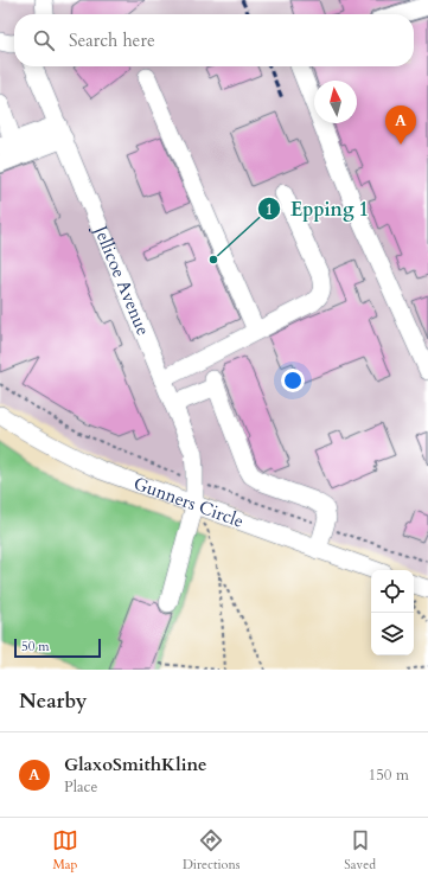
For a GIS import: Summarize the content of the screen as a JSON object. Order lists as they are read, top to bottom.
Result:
{
  "streets": {
    "street": ["Jellicoe Avenue", "Gunners Circle"]
  },
  "crossings": [
    ["Jellicoe Avenue", "Gunners Circle"]
  ],
  "places": ["Epping 1"],
  "scale_bar": "50 m",
  "north": "top",
  "page": {
    "search": "Search here",
    "pins": "A",
    "scale": "50 m",
    "heading": "Nearby",
    "list": [
      {
        "mark": "A",
        "name": "GlaxoSmithKline",
        "note": "Place",
        "value": "150 m"
      }
    ],
    "nav": ["Map", "Directions", "Saved"]
  }
}
